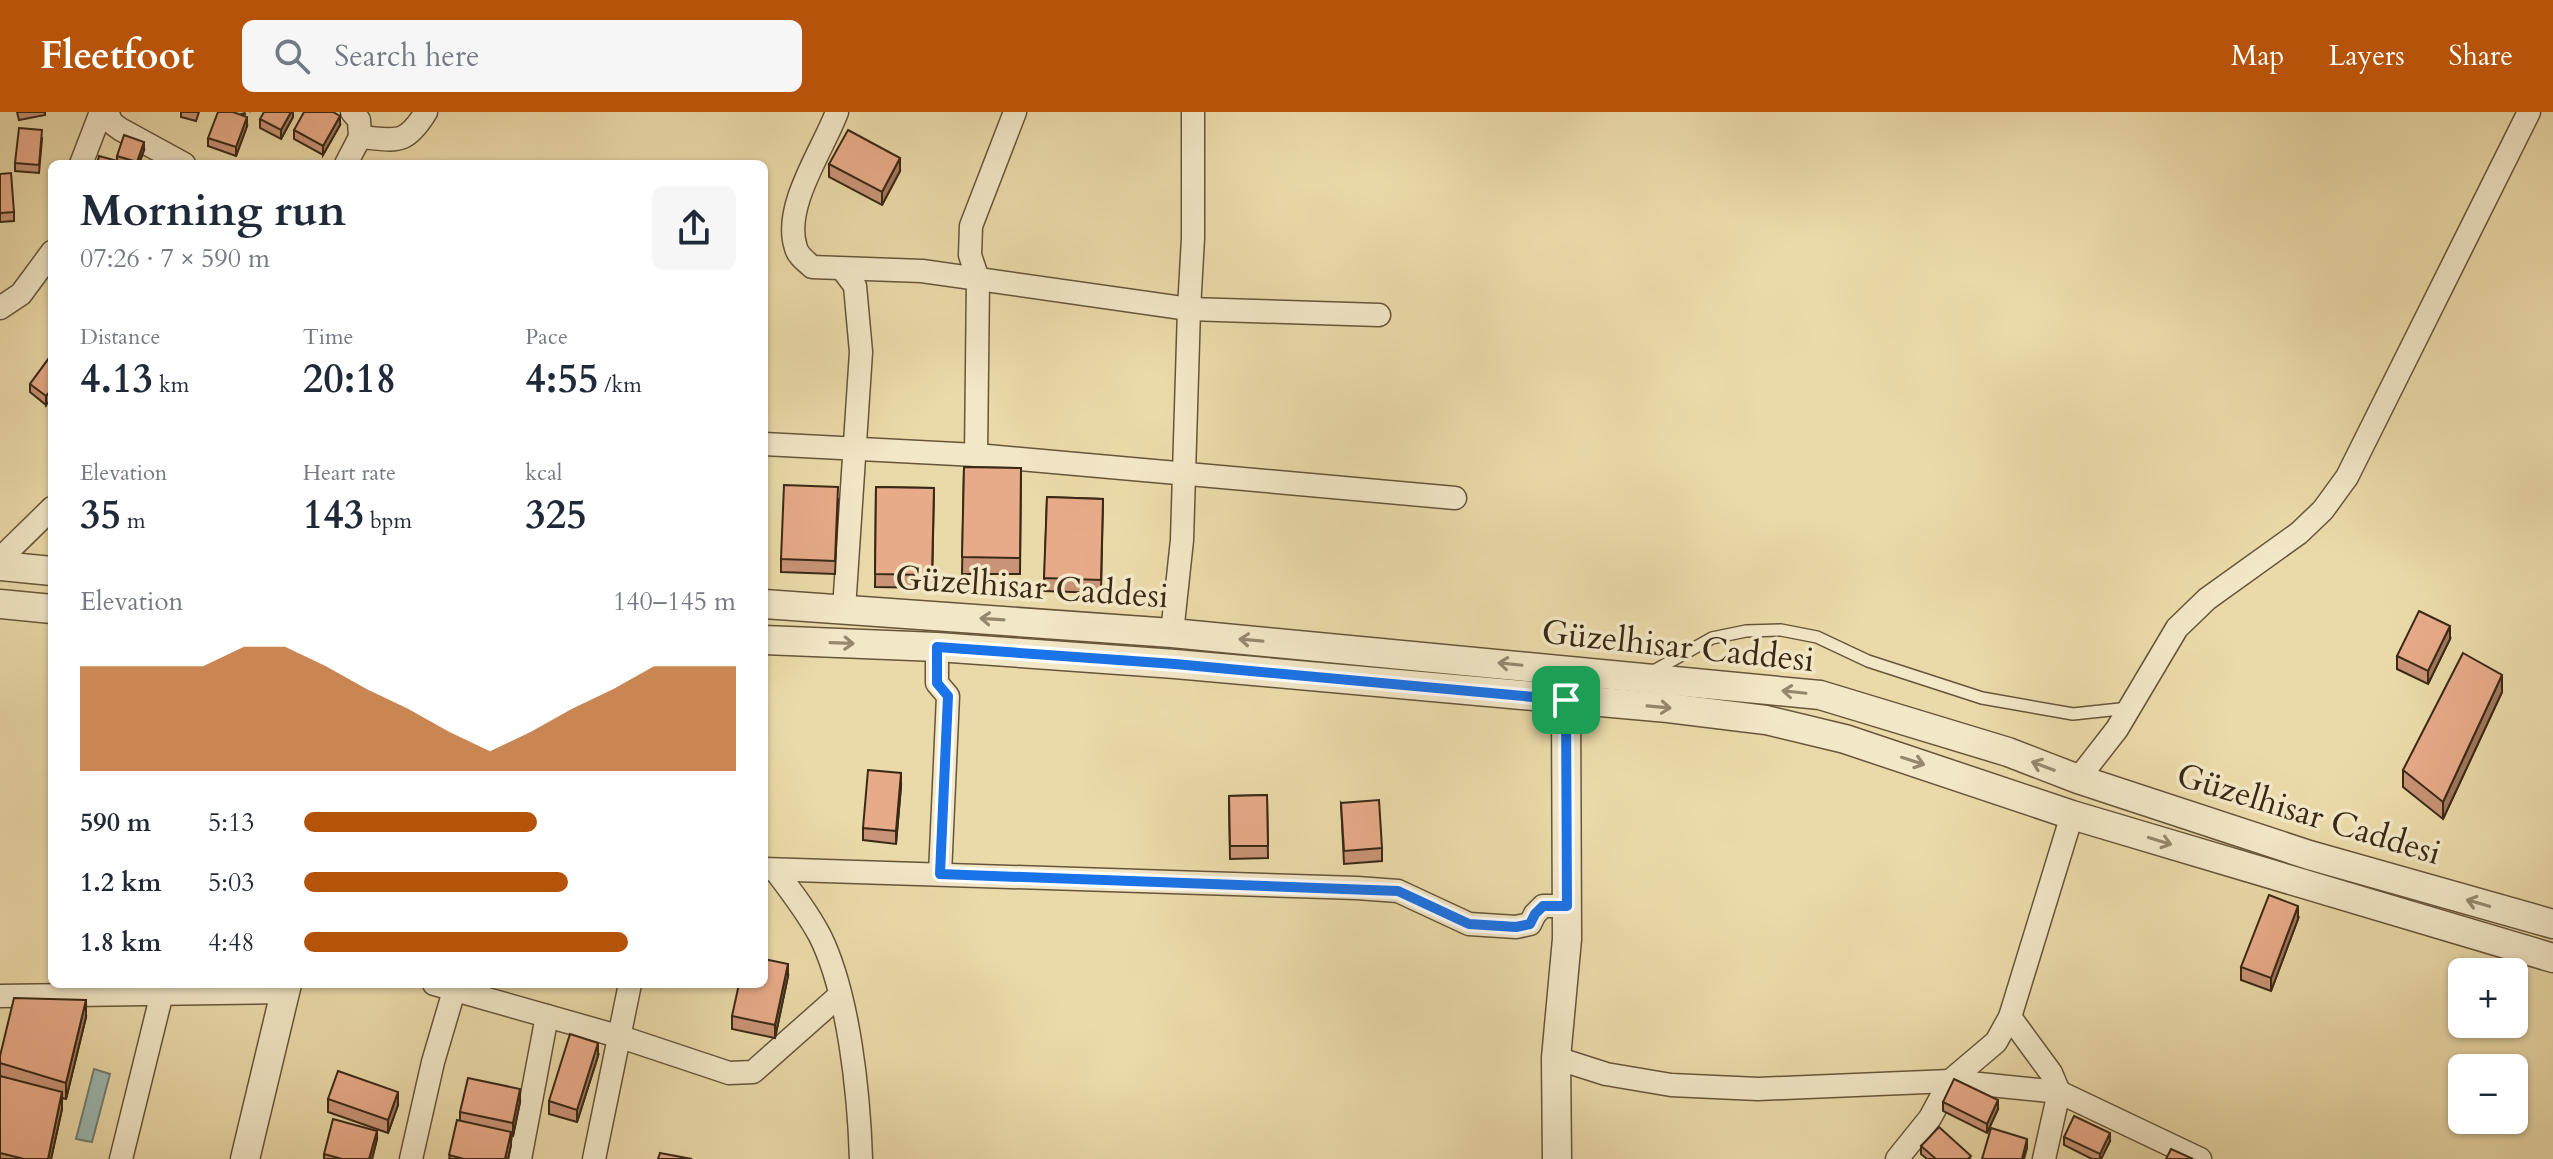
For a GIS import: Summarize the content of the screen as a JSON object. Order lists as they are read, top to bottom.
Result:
{
  "streets": {
    "street": ["Güzelhisar Caddesi"]
  },
  "page": {
    "header": "Fleetfoot",
    "search": "Search here",
    "nav": ["Map", "Layers", "Share"],
    "heading": ["Morning run", "07:26 · 7 × 590 m"],
    "stats": [
      ["Distance", "4.13 km"],
      ["Time", "20:18"],
      ["Pace", "4:55 /km"],
      ["Elevation", "35 m"],
      ["Heart rate", "143 bpm"],
      ["kcal", "325"]
    ],
    "chart": ["Elevation", "140–145 m"],
    "list": [
      {
        "name": "590 m",
        "note": "5:13"
      },
      {
        "name": "1.2 km",
        "note": "5:03"
      },
      {
        "name": "1.8 km",
        "note": "4:48"
      }
    ],
    "map_buttons": ["+", "−"]
  }
}
